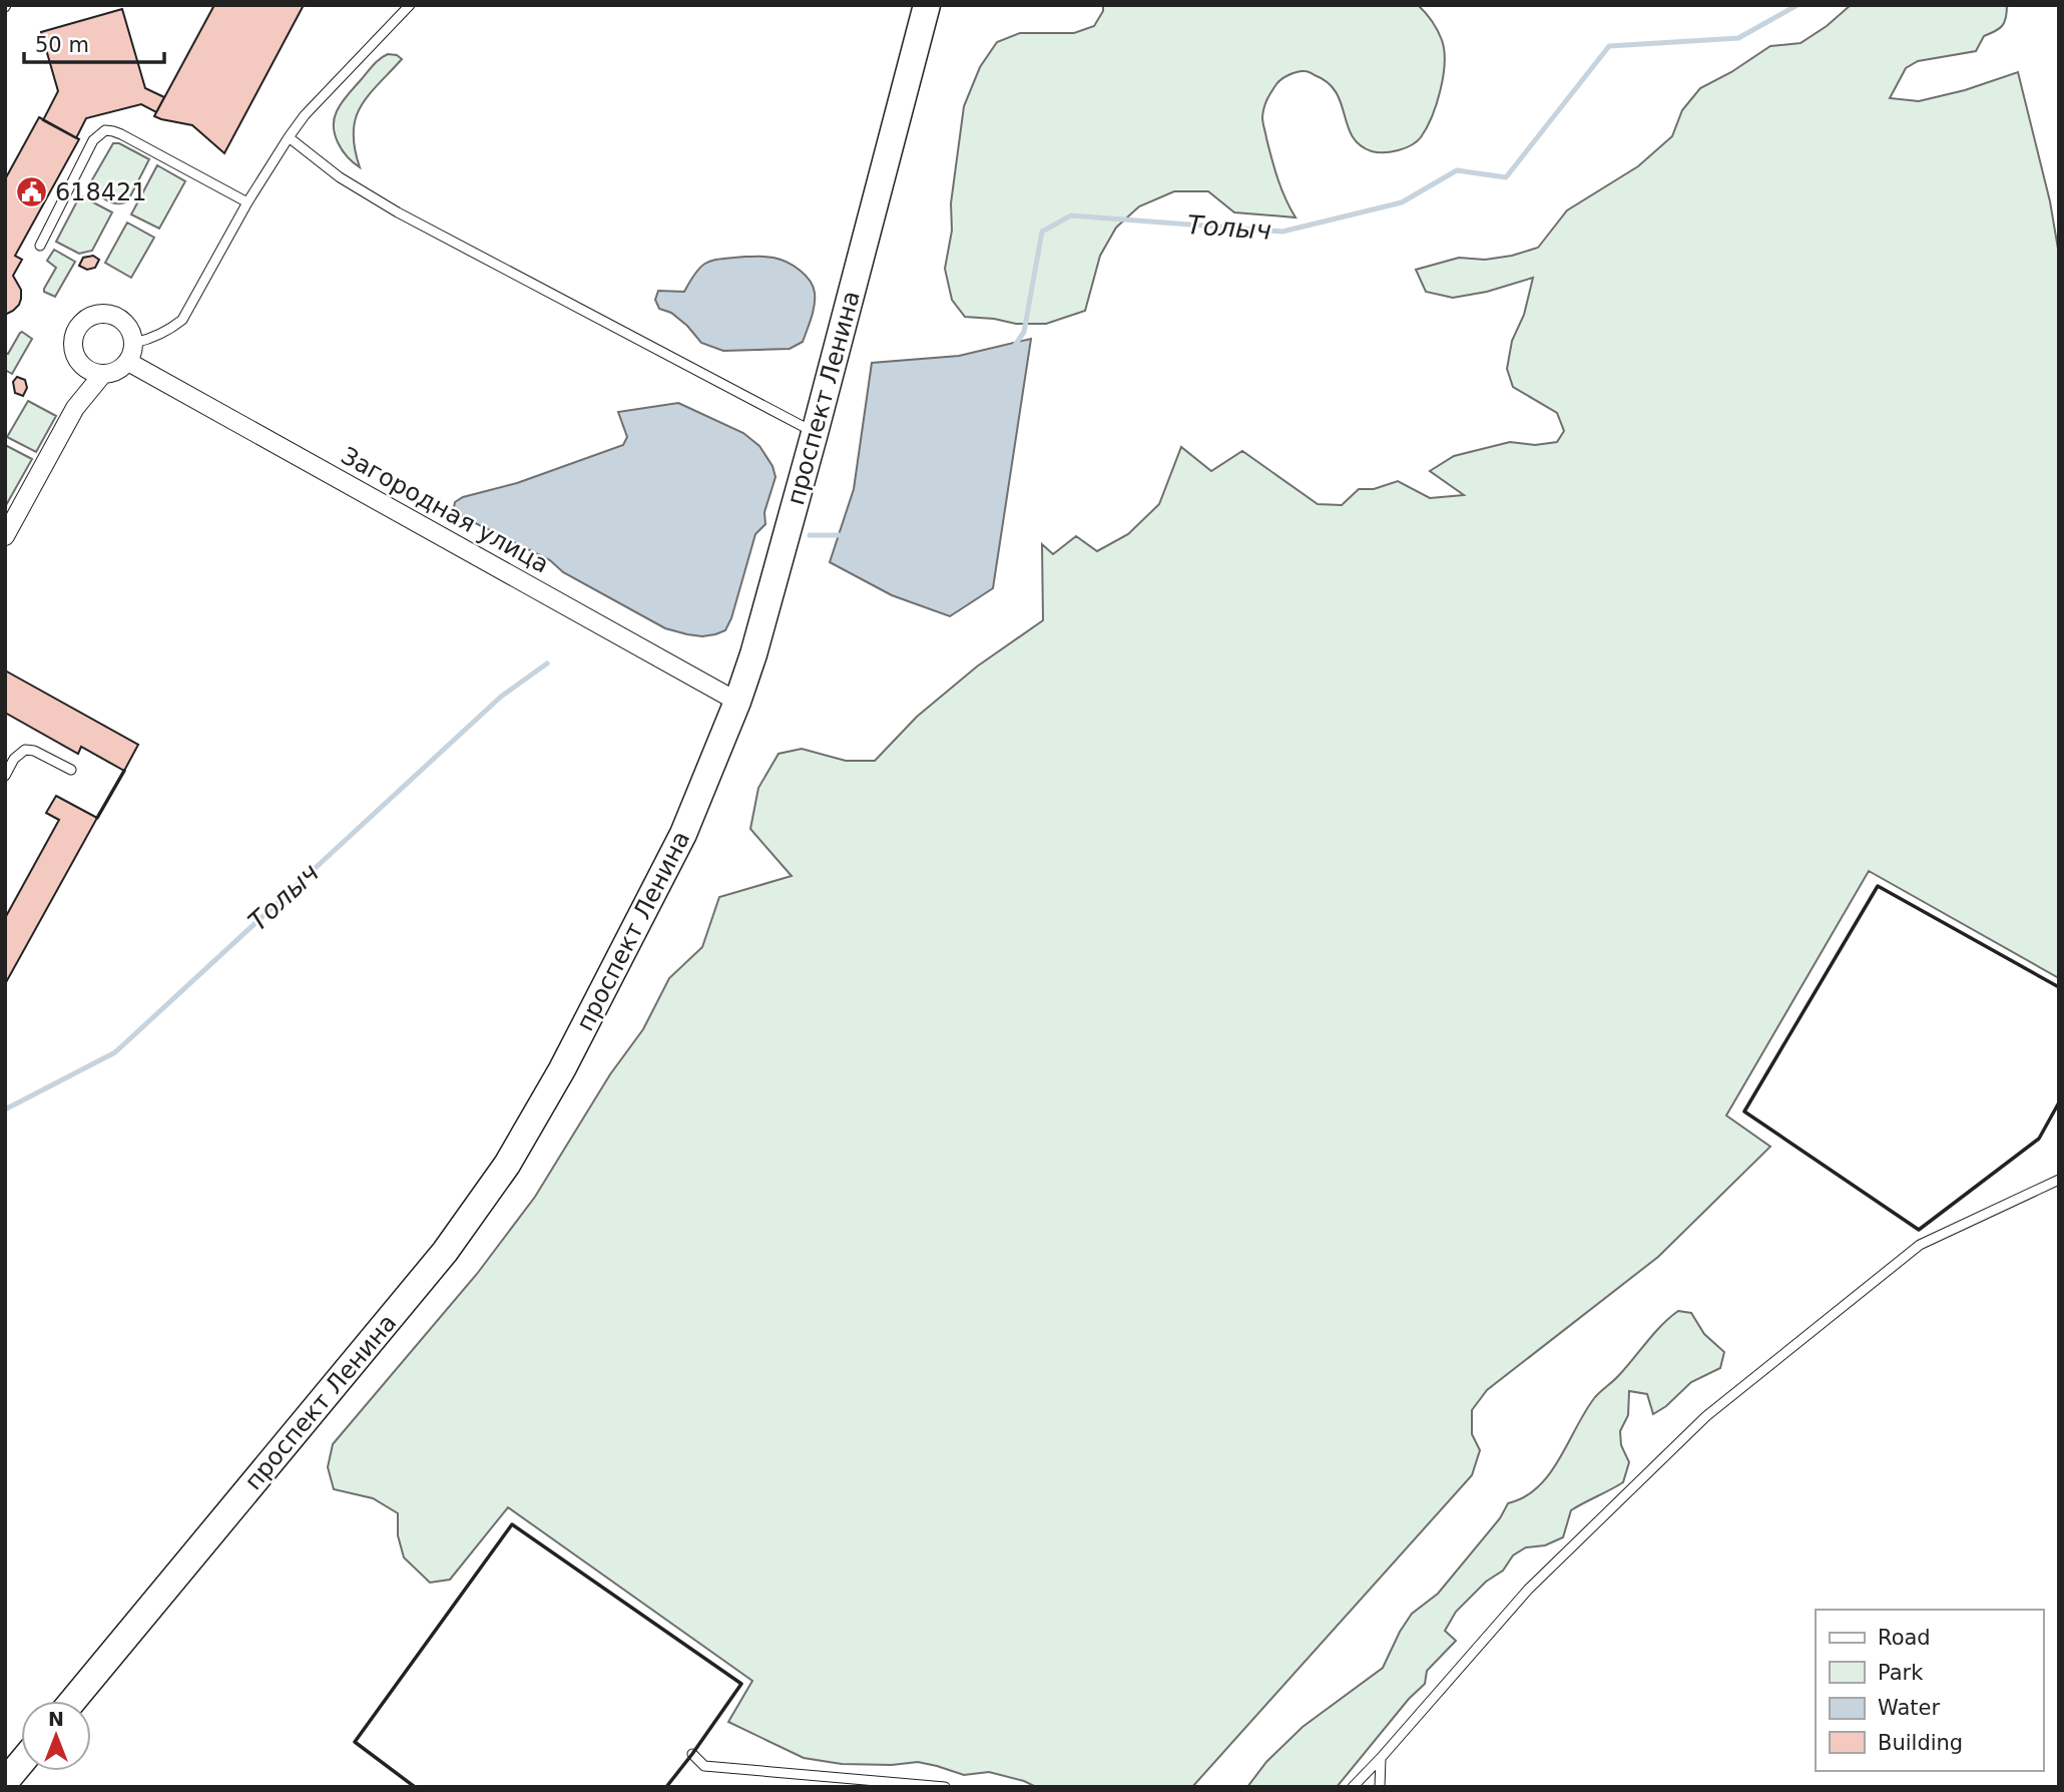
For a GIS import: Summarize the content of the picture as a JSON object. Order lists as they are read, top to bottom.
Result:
{
  "streets": {
    "main road": ["проспект Ленина"],
    "street": ["Загородная улица"]
  },
  "crossings": [
    ["проспект Ленина", "Загородная улица"]
  ],
  "water": ["Толыч"],
  "places": {
    "public building": ["618421"]
  },
  "legend": [
    "Road",
    "Park",
    "Water",
    "Building"
  ],
  "scale_bar": "50 m",
  "north": "top"
}
